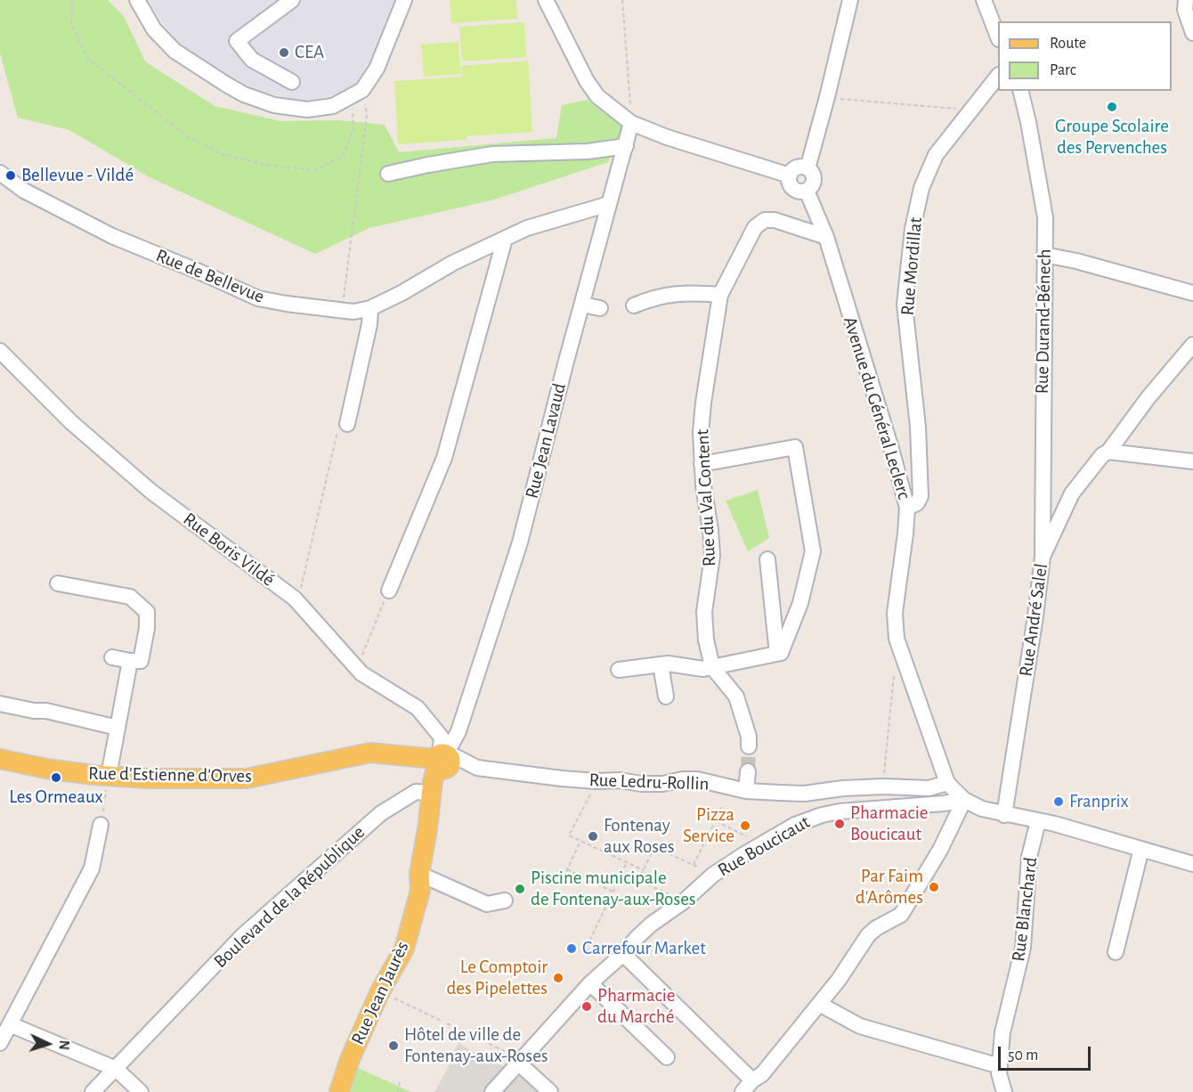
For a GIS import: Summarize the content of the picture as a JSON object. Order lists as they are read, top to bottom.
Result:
{
  "streets": {
    "main road": ["Rue d'Estienne d'Orves", "Rue Jean Jaurès"],
    "street": [
      "Rue Mordillat",
      "Rue de Bellevue",
      "Rue Durand-Bénech",
      "Avenue du Général Leclerc",
      "Rue Jean Lavaud",
      "Rue du Val Content",
      "Rue Boris Vildé",
      "Rue André Salel",
      "Rue Ledru-Rollin",
      "Rue Boucicaut",
      "Boulevard de la République",
      "Rue Blanchard"
    ]
  },
  "crossings": [
    ["Rue Mordillat", "Avenue du Général Leclerc"],
    ["Rue de Bellevue", "Rue Jean Lavaud"],
    ["Rue Durand-Bénech", "Rue André Salel"],
    ["Avenue du Général Leclerc", "Rue du Val Content"],
    ["Avenue du Général Leclerc", "Rue Ledru-Rollin"],
    ["Rue Jean Lavaud", "Rue Boris Vildé"],
    ["Rue Jean Lavaud", "Rue d'Estienne d'Orves"],
    ["Rue Jean Lavaud", "Rue Ledru-Rollin"],
    ["Rue Jean Lavaud", "Rue Jean Jaurès"],
    ["Rue Boris Vildé", "Rue d'Estienne d'Orves"],
    ["Rue Boris Vildé", "Rue Ledru-Rollin"],
    ["Rue Boris Vildé", "Rue Jean Jaurès"],
    ["Rue d'Estienne d'Orves", "Rue Ledru-Rollin"],
    ["Rue d'Estienne d'Orves", "Rue Jean Jaurès"],
    ["Rue Ledru-Rollin", "Rue Jean Jaurès"],
    ["Boulevard de la République", "Rue Jean Jaurès"]
  ],
  "places": [
    "CEA",
    "Groupe Scolaire des Pervenches",
    "Bellevue - Vildé",
    "Les Ormeaux",
    "Franprix",
    "Pharmacie Boucicaut",
    "Pizza Service",
    "Fontenay aux Roses",
    "Par Faim d'Arômes",
    "Piscine municipale de Fontenay-aux-Roses",
    "Carrefour Market",
    "Le Comptoir des Pipelettes",
    "Pharmacie du Marché",
    "Hôtel de ville de Fontenay-aux-Roses"
  ],
  "legend": ["Route", "Parc"],
  "scale_bar": "50 m",
  "north": "right"
}
